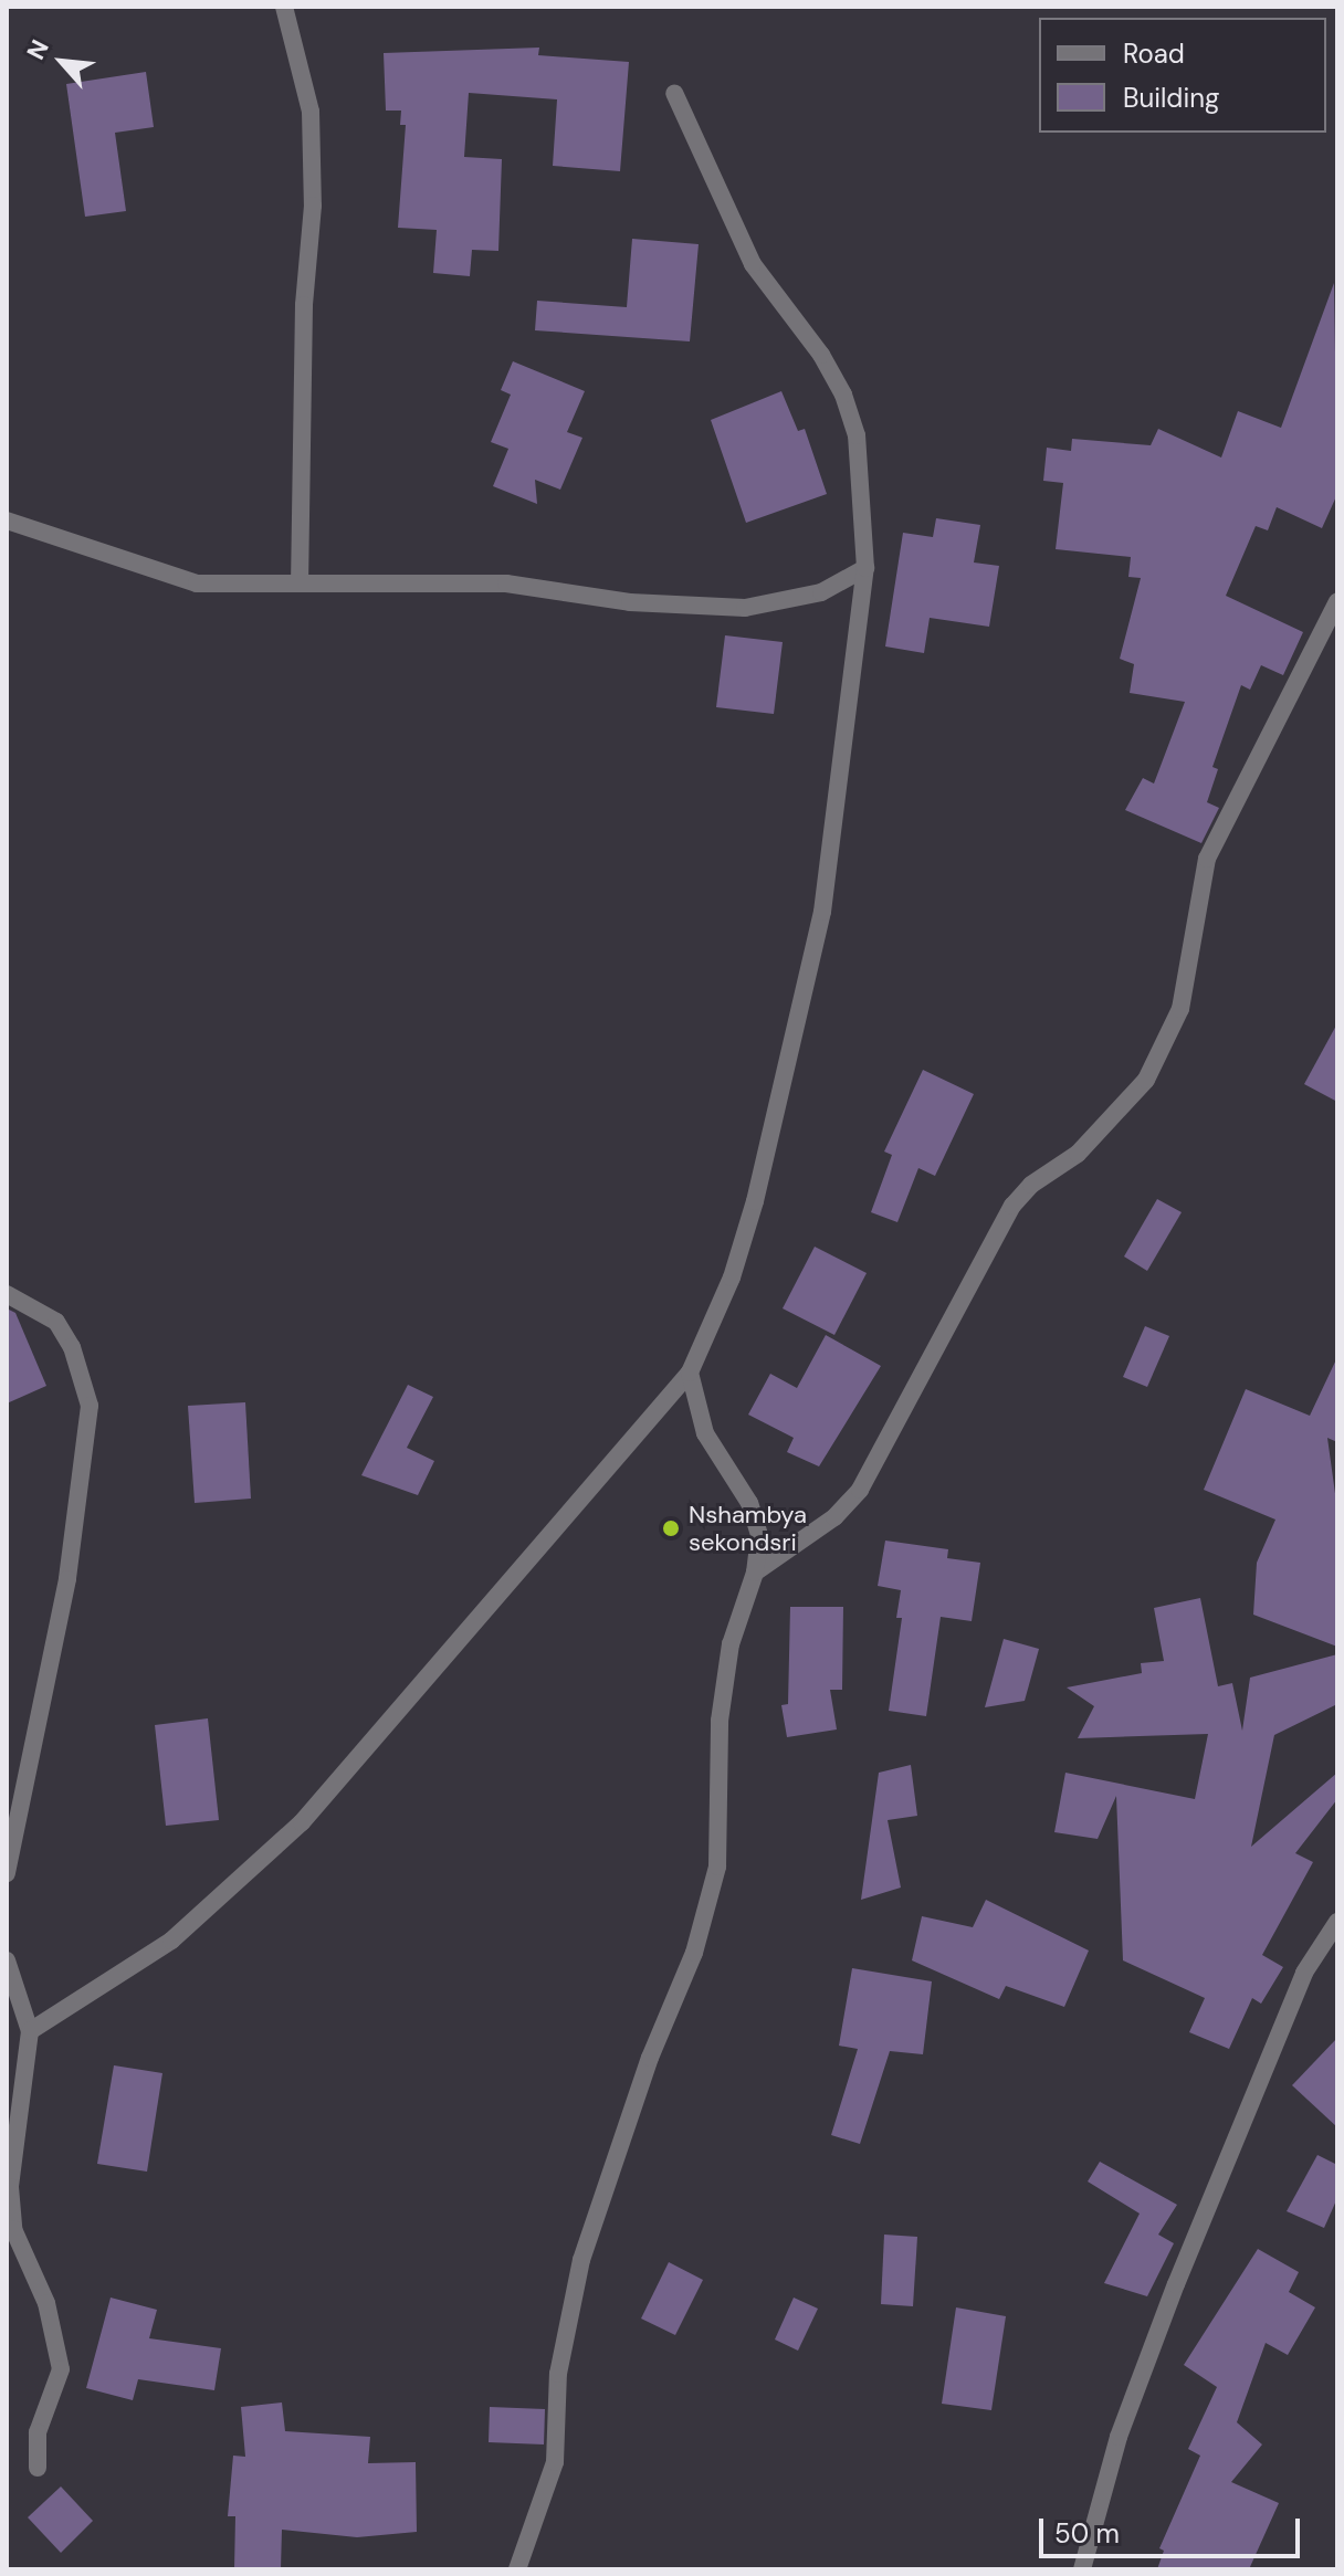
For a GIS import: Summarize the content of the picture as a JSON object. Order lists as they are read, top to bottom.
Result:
{
  "places": ["Nshambya sekondsri"],
  "legend": ["Road", "Building"],
  "scale_bar": "50 m",
  "north": "top left"
}
